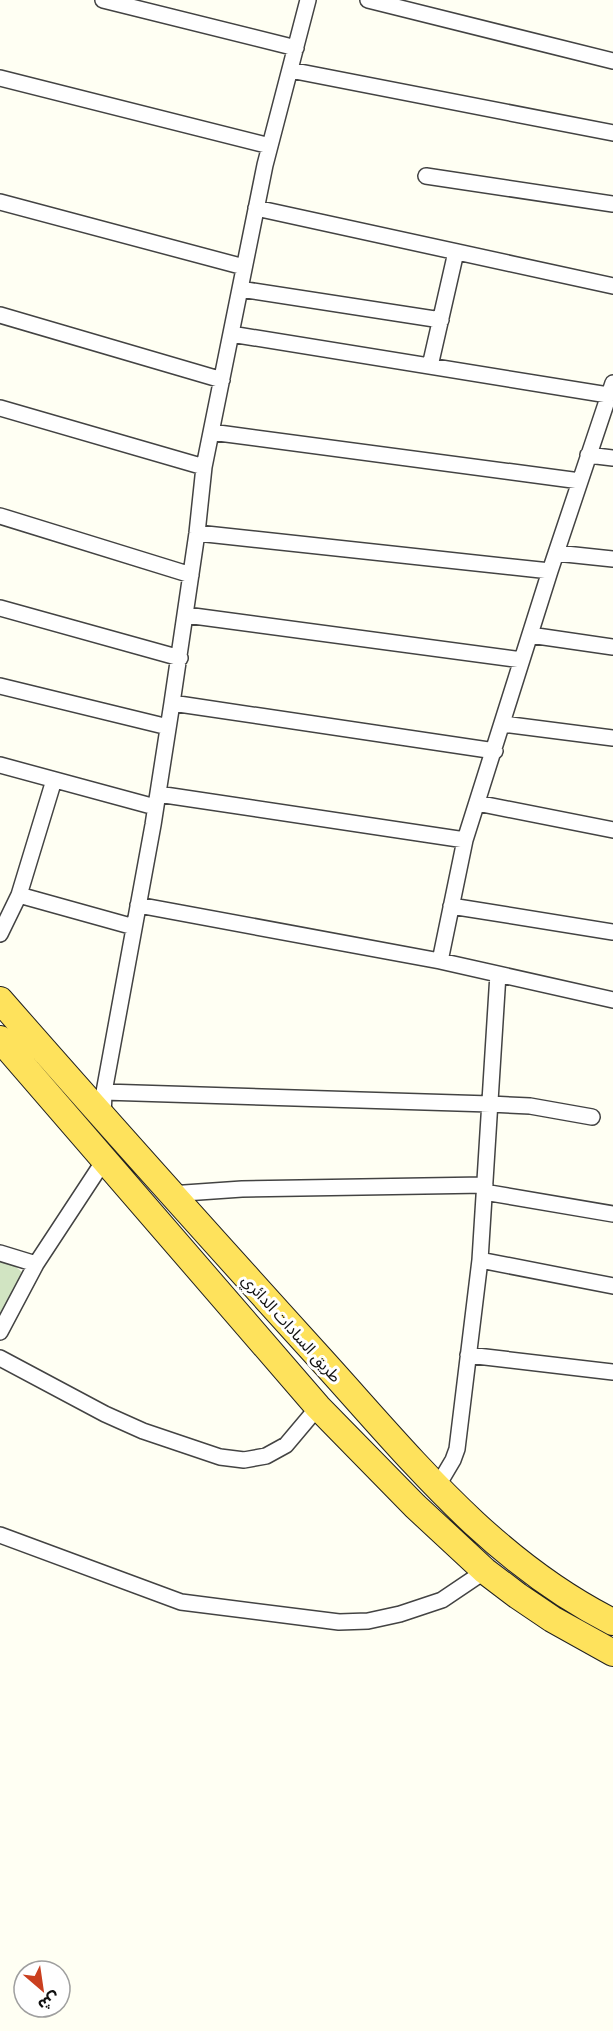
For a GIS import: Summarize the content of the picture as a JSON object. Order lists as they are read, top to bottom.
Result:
{
  "streets": {
    "highway": ["طريق السادات الدائري"]
  },
  "north": "bottom right"
}
